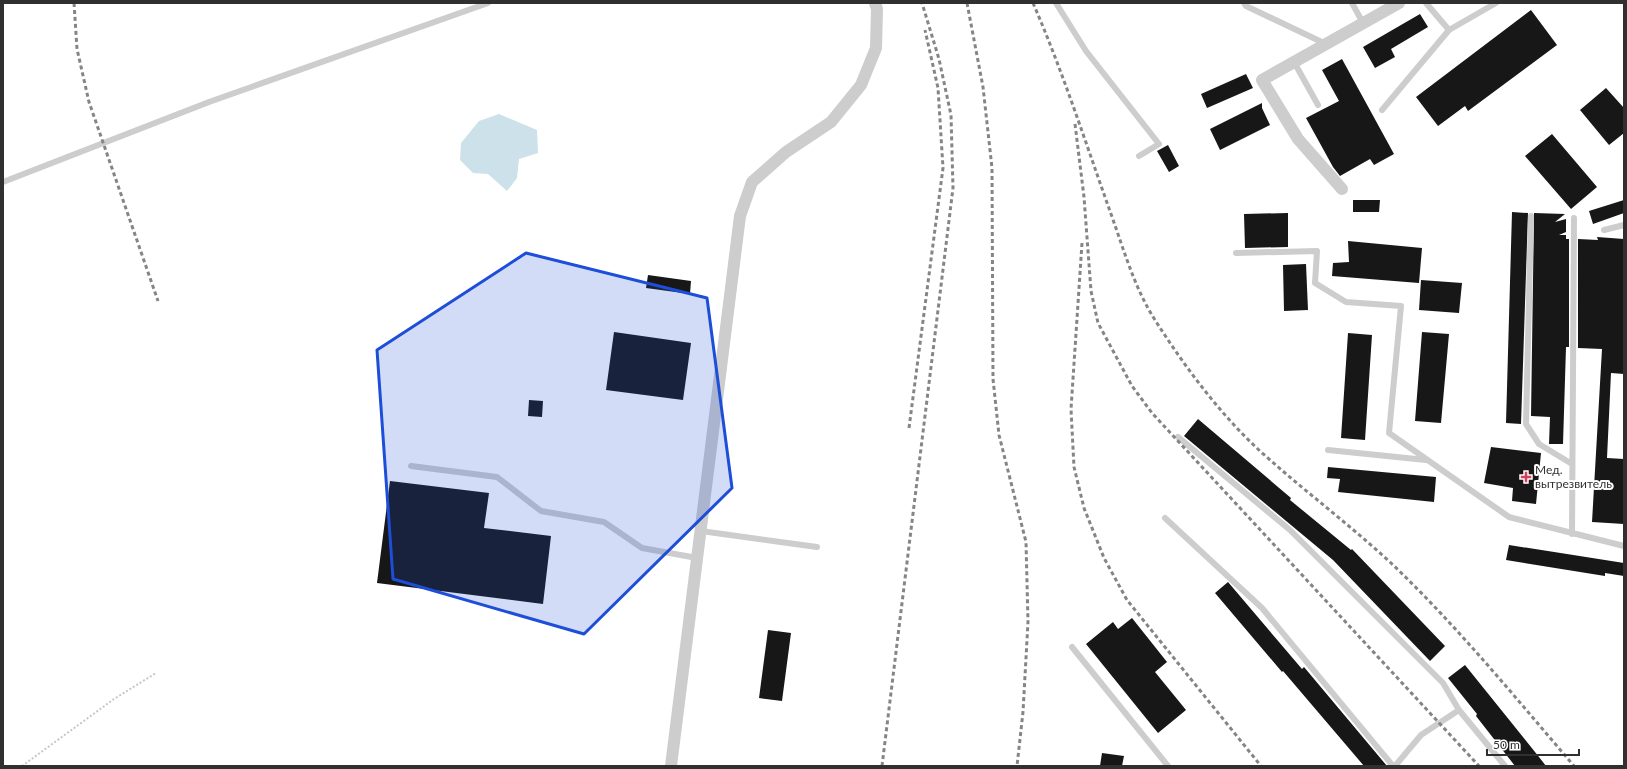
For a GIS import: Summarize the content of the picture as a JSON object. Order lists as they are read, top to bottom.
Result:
{
  "places": {
    "health": ["Мед. вытрезвитель"]
  },
  "scale_bar": "50 m"
}
